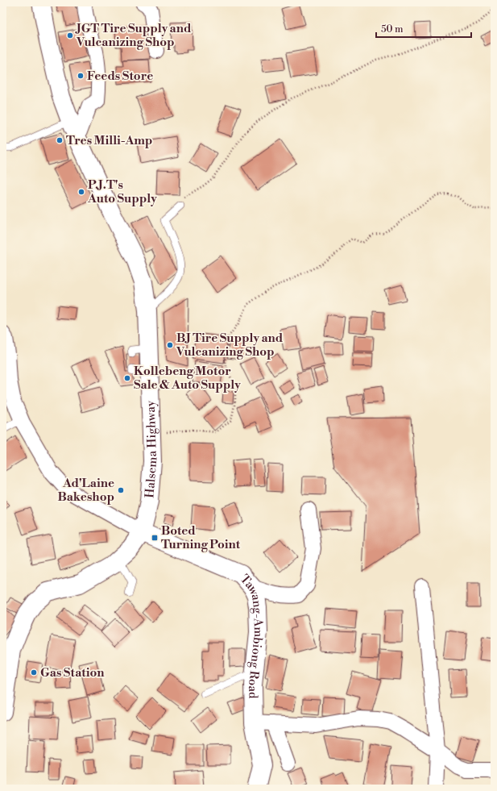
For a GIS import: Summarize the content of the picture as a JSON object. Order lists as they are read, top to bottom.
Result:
{
  "streets": {
    "main road": ["Halsema Highway", "Tawang-Ambiong Road"]
  },
  "crossings": [
    ["Halsema Highway", "Tawang-Ambiong Road"]
  ],
  "places": {
    "other": [
      "JGT Tire Supply and Vulcanizing Shop",
      "Feeds Store",
      "Tres Milli-Amp",
      "P.J.T's Auto Supply",
      "BJ Tire Supply and Vulcanizing Shop",
      "Kollebeng Motor Sale & Auto Supply",
      "Ad'Laine Bakeshop",
      "Gas Station"
    ],
    "transit": ["Boted Turning Point"]
  },
  "scale_bar": "50 m"
}
